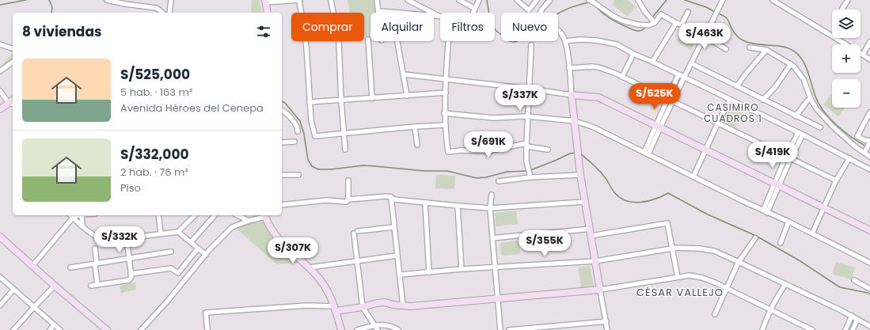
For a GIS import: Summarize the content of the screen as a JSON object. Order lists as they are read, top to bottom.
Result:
{
  "districts": ["CASIMIRO CUADROS 1", "CÉSAR VALLEJO"],
  "page": {
    "map_buttons": ["+", "−"],
    "chip": [
      "Comprar",
      "Alquilar",
      "Filtros",
      "Nuevo"
    ],
    "heading": "8 viviendas",
    "price": [
      "S/463K",
      "S/525K",
      "S/337K",
      "S/691K",
      "S/419K",
      "S/332K",
      "S/355K",
      "S/307K"
    ],
    "list": [
      {
        "name": "S/525,000",
        "note": "5 hab. · 163 m² · Avenida Héroes del Cenepa"
      },
      {
        "name": "S/332,000",
        "note": "2 hab. · 76 m² · Piso"
      }
    ]
  }
}
